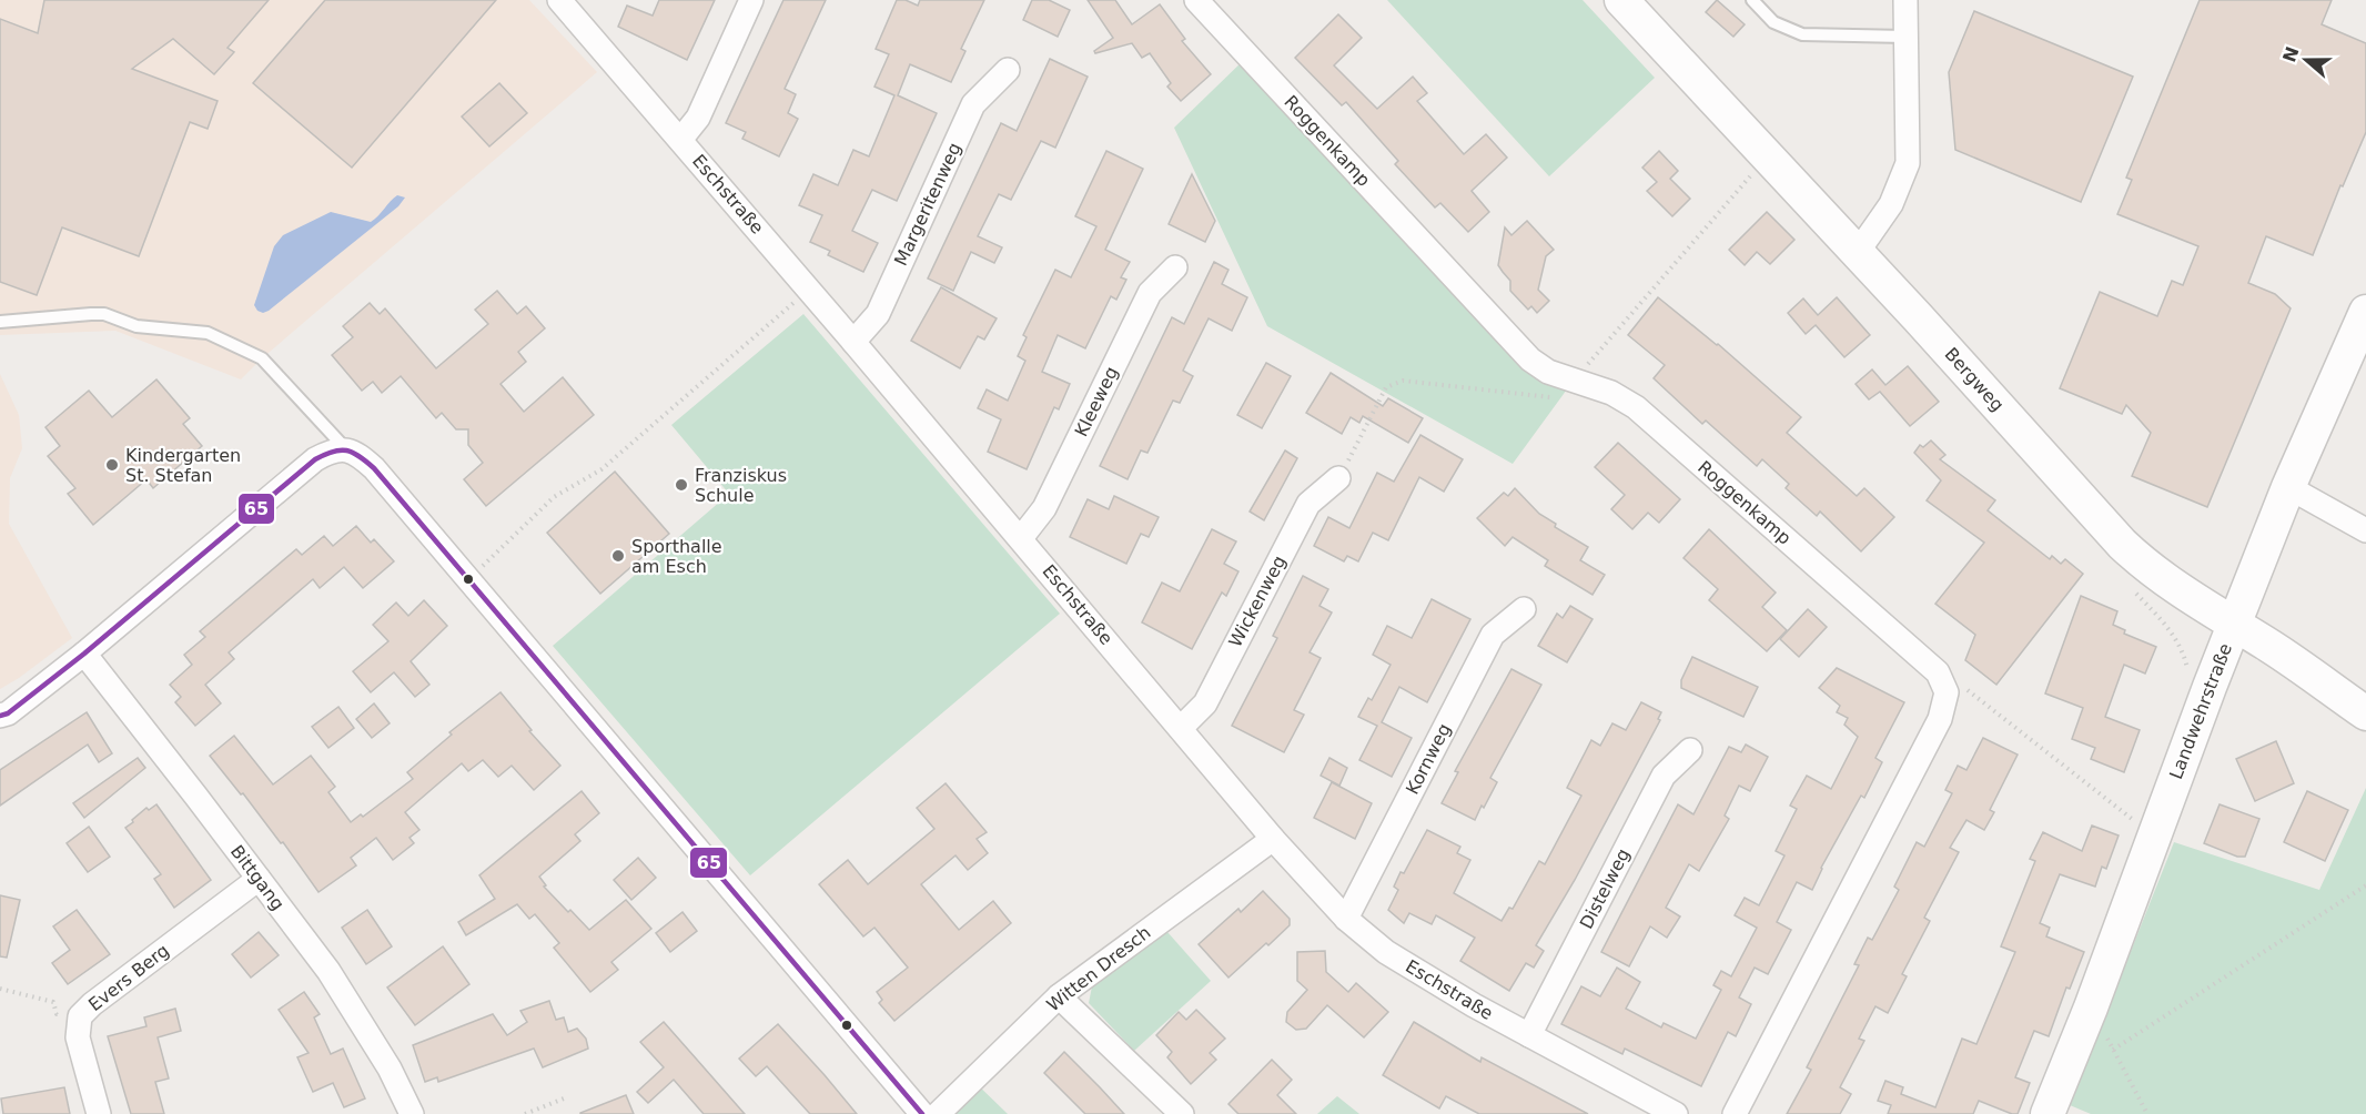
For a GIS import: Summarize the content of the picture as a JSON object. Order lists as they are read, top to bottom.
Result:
{
  "streets": {
    "main road": ["Bergweg", "Landwehrstraße"],
    "street": [
      "Roggenkamp",
      "Eschstraße",
      "Margeritenweg",
      "Kleeweg",
      "Wickenweg",
      "Kornweg",
      "Bittgang",
      "Distelweg",
      "Witten Dresch",
      "Evers Berg"
    ]
  },
  "crossings": [
    ["Eschstraße", "Margeritenweg"],
    ["Eschstraße", "Kleeweg"],
    ["Eschstraße", "Wickenweg"],
    ["Eschstraße", "Kornweg"],
    ["Eschstraße", "Distelweg"],
    ["Eschstraße", "Witten Dresch"],
    ["Bergweg", "Landwehrstraße"],
    ["Bittgang", "Evers Berg"]
  ],
  "places": ["Kindergarten St. Stefan", "Franziskus Schule", "Sporthalle am Esch"],
  "lines": ["transit line 65"],
  "north": "left"
}
